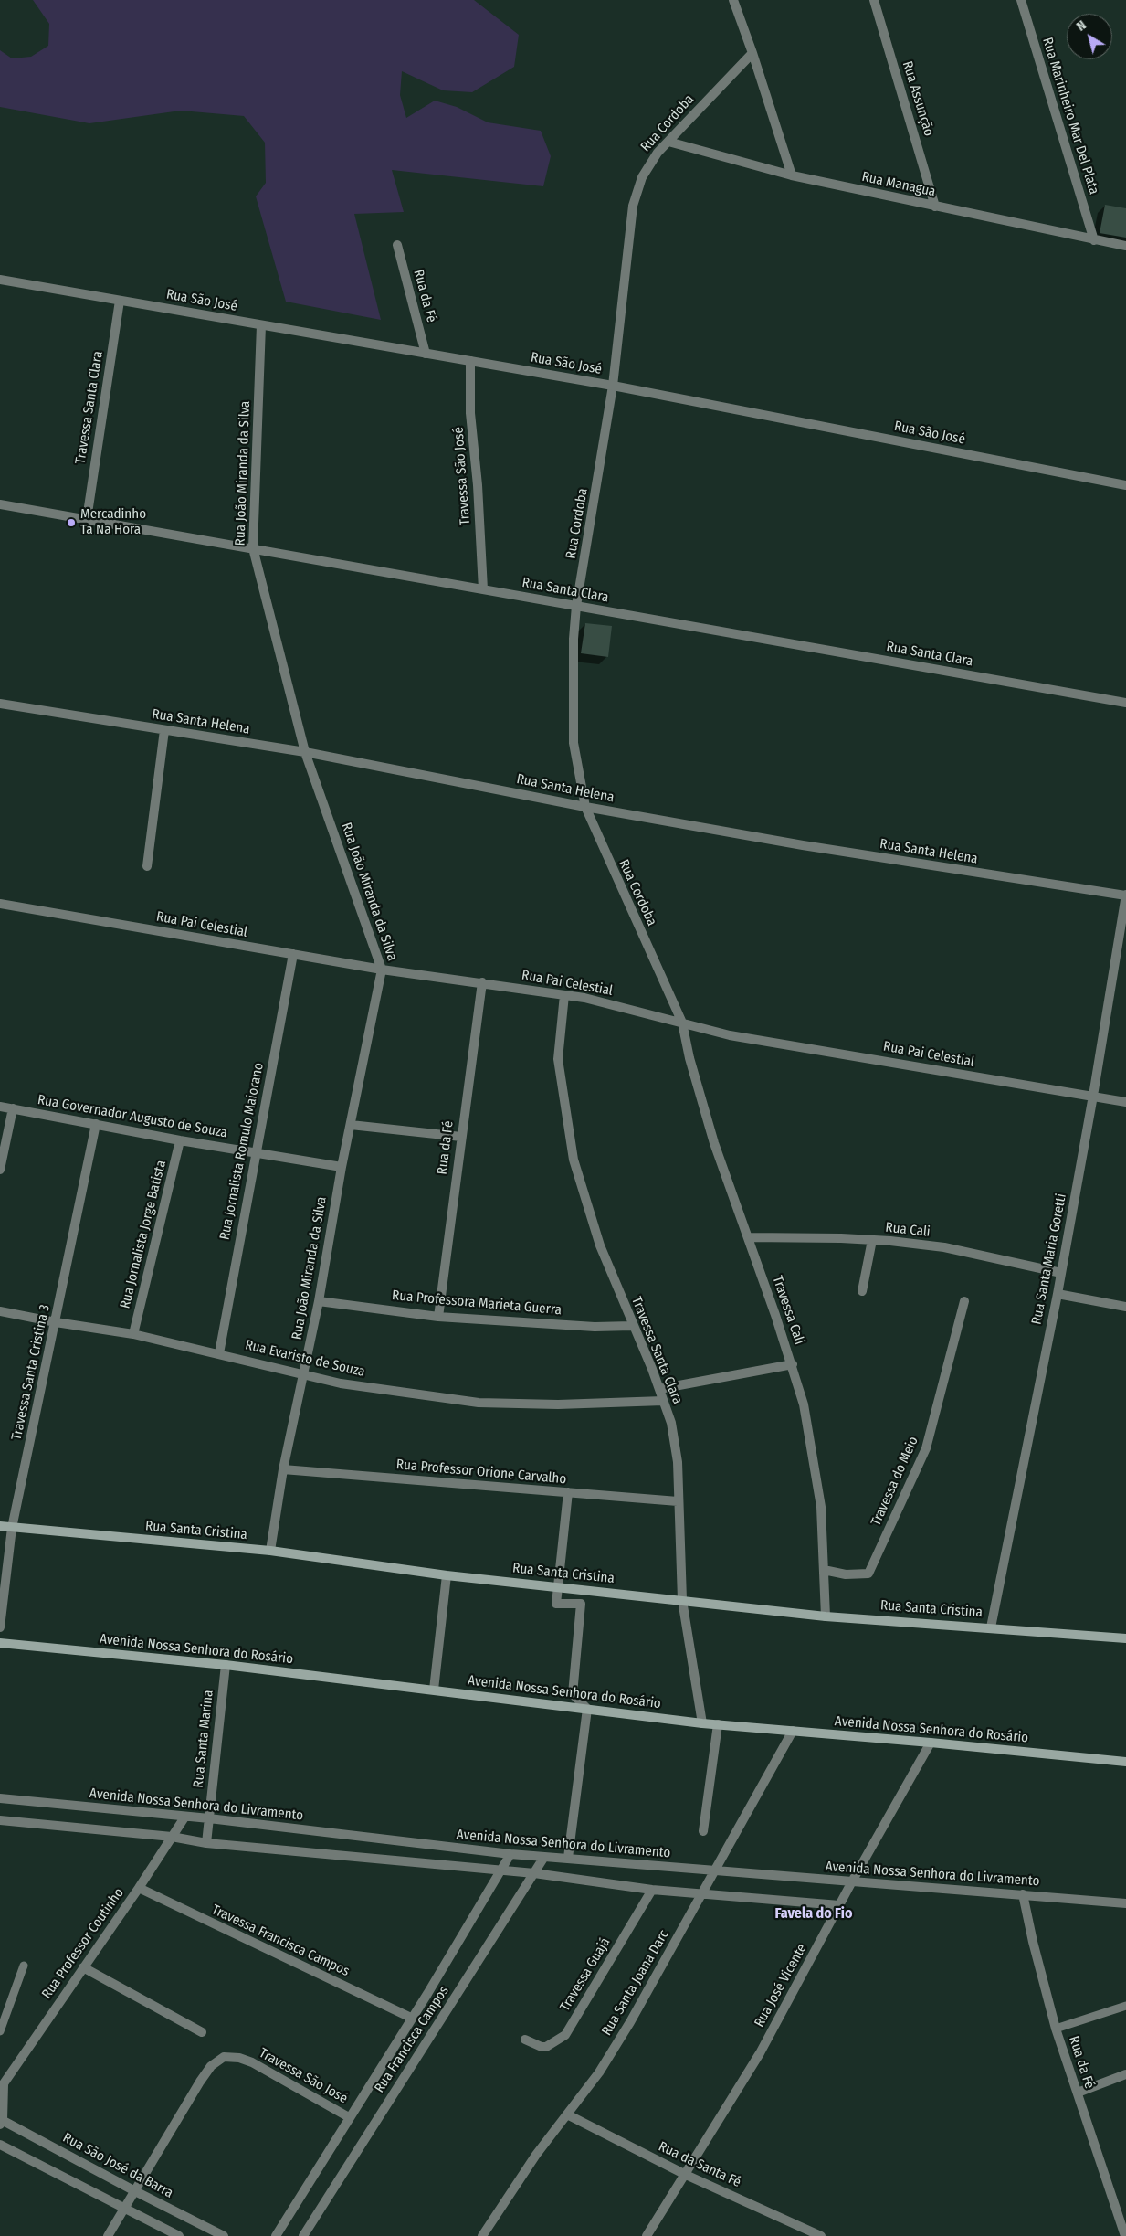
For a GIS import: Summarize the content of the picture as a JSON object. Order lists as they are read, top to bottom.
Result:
{
  "streets": {
    "main road": ["Rua Santa Cristina", "Avenida Nossa Senhora do Rosário"],
    "street": [
      "Rua Assunção",
      "Rua Marinheiro Mar Del Plata",
      "Rua Cordoba",
      "Rua Managua",
      "Rua da Fé",
      "Rua São José",
      "Travessa Santa Clara",
      "Rua João Miranda da Silva",
      "Travessa São José",
      "Rua Santa Clara",
      "Rua Santa Helena",
      "Rua Pai Celestial",
      "Rua Governador Augusto de Souza",
      "Rua Jornalista Romulo Maiorano",
      "Rua Cali",
      "Rua Jornalista Jorge Batista",
      "Rua Santa Maria Goretti",
      "Rua Professora Marieta Guerra",
      "Travessa Cali",
      "Rua Evaristo de Souza",
      "Travessa Santa Cristina 3",
      "Rua Professor Orione Carvalho",
      "Travessa do Meio",
      "Rua Santa Marina",
      "Avenida Nossa Senhora do Livramento",
      "Travessa Francisca Campos",
      "Rua Professor Coutinho",
      "Travessa Guajá",
      "Rua Santa Joana Darc",
      "Rua José Vicente",
      "Rua Francisca Campos",
      "Rua da Santa Fé",
      "Rua São José da Barra"
    ]
  },
  "crossings": [
    ["Rua Assunção", "Rua Managua"],
    ["Rua Marinheiro Mar Del Plata", "Rua Managua"],
    ["Rua Cordoba", "Rua Managua"],
    ["Rua Cordoba", "Rua São José"],
    ["Rua Cordoba", "Rua Santa Clara"],
    ["Rua Cordoba", "Rua Santa Helena"],
    ["Rua Cordoba", "Rua Pai Celestial"],
    ["Rua Cordoba", "Travessa Cali"],
    ["Rua da Fé", "Rua São José"],
    ["Rua da Fé", "Rua Pai Celestial"],
    ["Rua da Fé", "Rua Professora Marieta Guerra"],
    ["Rua da Fé", "Avenida Nossa Senhora do Livramento"],
    ["Rua São José", "Travessa Santa Clara"],
    ["Rua São José", "Rua João Miranda da Silva"],
    ["Rua São José", "Travessa São José"],
    ["Travessa Santa Clara", "Rua Santa Clara"],
    ["Travessa Santa Clara", "Rua Pai Celestial"],
    ["Travessa Santa Clara", "Rua Professora Marieta Guerra"],
    ["Travessa Santa Clara", "Rua Evaristo de Souza"],
    ["Travessa Santa Clara", "Rua Professor Orione Carvalho"],
    ["Travessa Santa Clara", "Rua Santa Cristina"],
    ["Travessa Santa Clara", "Avenida Nossa Senhora do Rosário"],
    ["Rua João Miranda da Silva", "Rua Santa Clara"],
    ["Rua João Miranda da Silva", "Rua Santa Helena"],
    ["Rua João Miranda da Silva", "Rua Pai Celestial"],
    ["Rua João Miranda da Silva", "Rua Governador Augusto de Souza"],
    ["Rua João Miranda da Silva", "Rua Professora Marieta Guerra"],
    ["Rua João Miranda da Silva", "Rua Evaristo de Souza"],
    ["Rua João Miranda da Silva", "Rua Professor Orione Carvalho"],
    ["Rua João Miranda da Silva", "Rua Santa Cristina"],
    ["Travessa São José", "Rua Santa Clara"],
    ["Travessa São José", "Rua Francisca Campos"],
    ["Travessa São José", "Rua São José da Barra"],
    ["Rua Santa Helena", "Rua Santa Maria Goretti"],
    ["Rua Pai Celestial", "Rua Jornalista Romulo Maiorano"],
    ["Rua Pai Celestial", "Rua Santa Maria Goretti"],
    ["Rua Pai Celestial", "Travessa Cali"],
    ["Rua Governador Augusto de Souza", "Rua Jornalista Romulo Maiorano"],
    ["Rua Governador Augusto de Souza", "Rua Jornalista Jorge Batista"],
    ["Rua Governador Augusto de Souza", "Travessa Santa Cristina 3"],
    ["Rua Jornalista Romulo Maiorano", "Rua Evaristo de Souza"],
    ["Rua Cali", "Rua Santa Maria Goretti"],
    ["Rua Cali", "Travessa Cali"],
    ["Rua Jornalista Jorge Batista", "Rua Evaristo de Souza"],
    ["Rua Santa Maria Goretti", "Rua Santa Cristina"],
    ["Travessa Cali", "Travessa do Meio"],
    ["Travessa Cali", "Rua Santa Cristina"],
    ["Rua Evaristo de Souza", "Travessa Santa Cristina 3"],
    ["Travessa Santa Cristina 3", "Rua Santa Cristina"],
    ["Avenida Nossa Senhora do Rosário", "Rua Santa Marina"],
    ["Avenida Nossa Senhora do Rosário", "Rua Santa Joana Darc"],
    ["Avenida Nossa Senhora do Rosário", "Rua José Vicente"],
    ["Rua Santa Marina", "Avenida Nossa Senhora do Livramento"],
    ["Avenida Nossa Senhora do Livramento", "Rua Professor Coutinho"],
    ["Avenida Nossa Senhora do Livramento", "Rua Santa Joana Darc"],
    ["Avenida Nossa Senhora do Livramento", "Rua José Vicente"],
    ["Avenida Nossa Senhora do Livramento", "Rua Francisca Campos"],
    ["Travessa Francisca Campos", "Rua Professor Coutinho"],
    ["Travessa Francisca Campos", "Rua Francisca Campos"],
    ["Rua Professor Coutinho", "Rua São José da Barra"],
    ["Rua Santa Joana Darc", "Rua da Santa Fé"],
    ["Rua José Vicente", "Rua da Santa Fé"]
  ],
  "districts": ["Favela do Fio"],
  "places": ["Mercadinho Ta Na Hora"],
  "north": "top left"
}
